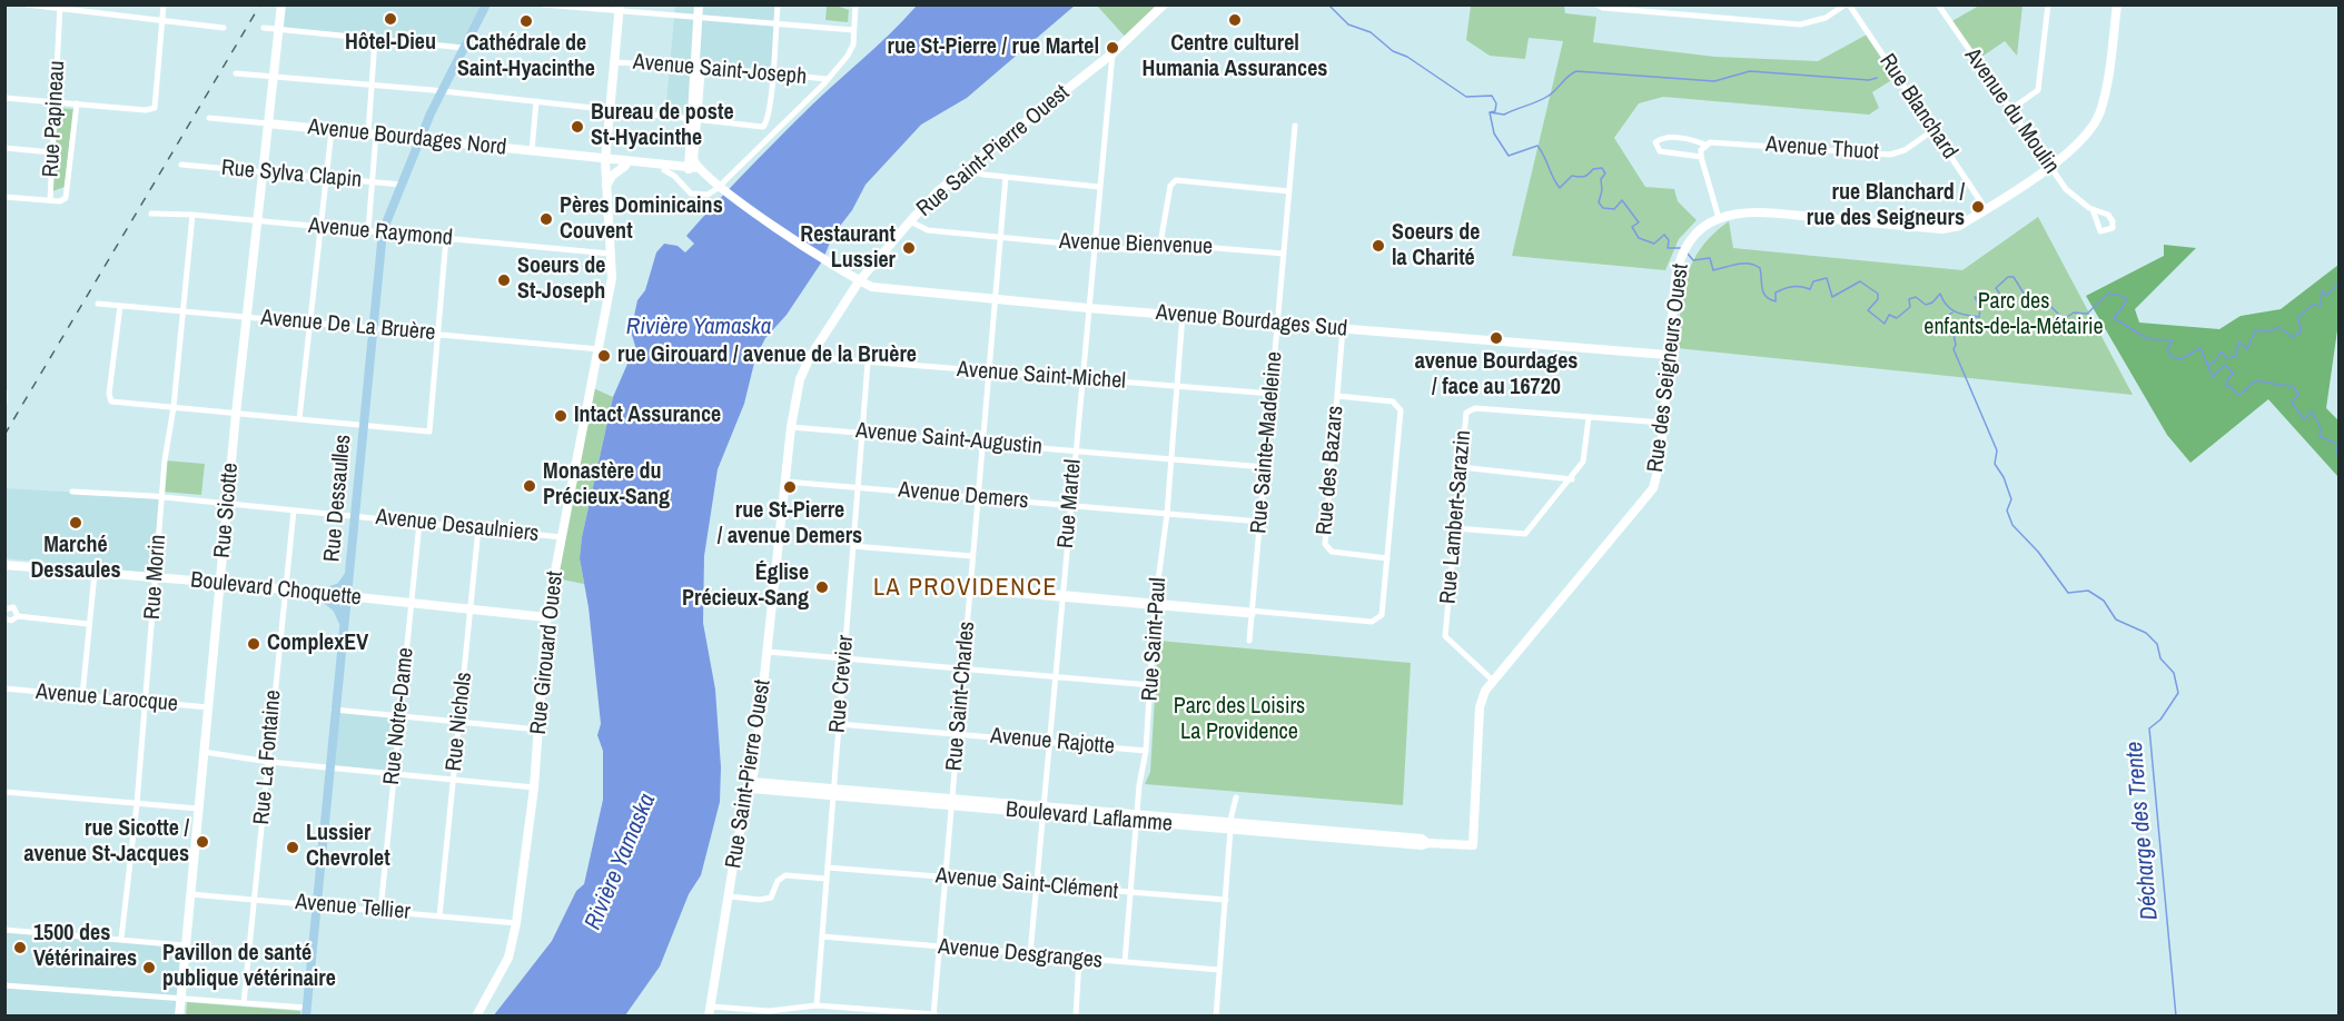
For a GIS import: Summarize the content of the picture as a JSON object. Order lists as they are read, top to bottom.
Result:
{
  "streets": {
    "main road": ["Rue Dessaulles"],
    "street": [
      "Avenue Saint-Joseph",
      "Rue Blanchard",
      "Avenue du Moulin",
      "Rue Papineau",
      "Avenue Bourdages Nord",
      "Avenue Thuot",
      "Rue Saint-Pierre Ouest",
      "Rue Sylva Clapin",
      "Avenue Raymond",
      "Avenue Bienvenue",
      "Avenue Bourdages Sud",
      "Avenue De La Bruère",
      "Rue des Seigneurs Ouest",
      "Avenue Saint-Michel",
      "Avenue Saint-Augustin",
      "Rue Sainte-Madeleine",
      "Rue des Bazars",
      "Avenue Demers",
      "Rue Martel",
      "Rue Sicotte",
      "Rue Lambert-Sarazin",
      "Avenue Desaulniers",
      "Rue Morin",
      "Boulevard Choquette",
      "Rue Saint-Paul",
      "Rue Girouard Ouest",
      "Rue Crevier",
      "Rue Saint-Charles",
      "Avenue Larocque",
      "Rue Notre-Dame",
      "Rue Nichols",
      "Avenue Rajotte",
      "Rue La Fontaine",
      "Boulevard Laflamme",
      "Avenue Saint-Clément",
      "Avenue Tellier",
      "Avenue Desgranges"
    ]
  },
  "crossings": [
    ["Avenue Saint-Joseph", "Rue Girouard Ouest"],
    ["Rue Blanchard", "Avenue Thuot"],
    ["Avenue Bourdages Nord", "Avenue Bourdages Sud"],
    ["Avenue Bourdages Nord", "Rue Dessaulles"],
    ["Avenue Bourdages Nord", "Rue Sicotte"],
    ["Avenue Bourdages Nord", "Rue Girouard Ouest"],
    ["Rue Saint-Pierre Ouest", "Avenue Bienvenue"],
    ["Rue Saint-Pierre Ouest", "Avenue Bourdages Sud"],
    ["Rue Saint-Pierre Ouest", "Avenue Saint-Michel"],
    ["Rue Saint-Pierre Ouest", "Avenue Saint-Augustin"],
    ["Rue Saint-Pierre Ouest", "Avenue Demers"],
    ["Rue Saint-Pierre Ouest", "Rue Martel"],
    ["Rue Saint-Pierre Ouest", "Boulevard Laflamme"],
    ["Rue Sylva Clapin", "Rue Dessaulles"],
    ["Rue Sylva Clapin", "Rue Sicotte"],
    ["Avenue Raymond", "Rue Dessaulles"],
    ["Avenue Raymond", "Rue Sicotte"],
    ["Avenue Raymond", "Rue Morin"],
    ["Avenue Raymond", "Rue Girouard Ouest"],
    ["Avenue Bienvenue", "Rue Sainte-Madeleine"],
    ["Avenue Bienvenue", "Rue Martel"],
    ["Avenue Bienvenue", "Rue Saint-Charles"],
    ["Avenue Bourdages Sud", "Rue des Seigneurs Ouest"],
    ["Avenue Bourdages Sud", "Rue Sainte-Madeleine"],
    ["Avenue Bourdages Sud", "Rue des Bazars"],
    ["Avenue Bourdages Sud", "Rue Martel"],
    ["Avenue Bourdages Sud", "Rue Saint-Paul"],
    ["Avenue Bourdages Sud", "Rue Saint-Charles"],
    ["Avenue De La Bruère", "Rue Dessaulles"],
    ["Avenue De La Bruère", "Rue Sicotte"],
    ["Avenue De La Bruère", "Rue Morin"],
    ["Avenue De La Bruère", "Rue Girouard Ouest"],
    ["Rue des Seigneurs Ouest", "Rue Lambert-Sarazin"],
    ["Rue des Seigneurs Ouest", "Boulevard Laflamme"],
    ["Avenue Saint-Michel", "Rue Sainte-Madeleine"],
    ["Avenue Saint-Michel", "Rue Martel"],
    ["Avenue Saint-Michel", "Rue Saint-Paul"],
    ["Avenue Saint-Michel", "Rue Crevier"],
    ["Avenue Saint-Michel", "Rue Saint-Charles"],
    ["Avenue Saint-Augustin", "Rue Sainte-Madeleine"],
    ["Avenue Saint-Augustin", "Rue Martel"],
    ["Avenue Saint-Augustin", "Rue Saint-Paul"],
    ["Avenue Saint-Augustin", "Rue Crevier"],
    ["Avenue Saint-Augustin", "Rue Saint-Charles"],
    ["Rue Sainte-Madeleine", "Avenue Demers"],
    ["Avenue Demers", "Rue Martel"],
    ["Avenue Demers", "Rue Saint-Paul"],
    ["Avenue Demers", "Rue Crevier"],
    ["Avenue Demers", "Rue Saint-Charles"],
    ["Rue Dessaulles", "Avenue Desaulniers"],
    ["Rue Dessaulles", "Boulevard Choquette"],
    ["Rue Dessaulles", "Avenue Tellier"],
    ["Rue Martel", "Avenue Rajotte"],
    ["Rue Martel", "Boulevard Laflamme"],
    ["Rue Martel", "Avenue Saint-Clément"],
    ["Rue Martel", "Avenue Desgranges"],
    ["Rue Sicotte", "Avenue Desaulniers"],
    ["Rue Sicotte", "Boulevard Choquette"],
    ["Rue Sicotte", "Avenue Larocque"],
    ["Rue Sicotte", "Avenue Tellier"],
    ["Avenue Desaulniers", "Rue Morin"],
    ["Avenue Desaulniers", "Rue Girouard Ouest"],
    ["Avenue Desaulniers", "Rue Notre-Dame"],
    ["Avenue Desaulniers", "Rue Nichols"],
    ["Avenue Desaulniers", "Rue La Fontaine"],
    ["Rue Morin", "Boulevard Choquette"],
    ["Rue Morin", "Avenue Larocque"],
    ["Boulevard Choquette", "Rue Girouard Ouest"],
    ["Boulevard Choquette", "Rue Notre-Dame"],
    ["Boulevard Choquette", "Rue Nichols"],
    ["Boulevard Choquette", "Rue La Fontaine"],
    ["Rue Saint-Paul", "Avenue Rajotte"],
    ["Rue Saint-Paul", "Boulevard Laflamme"],
    ["Rue Saint-Paul", "Avenue Saint-Clément"],
    ["Rue Saint-Paul", "Avenue Desgranges"],
    ["Rue Girouard Ouest", "Avenue Tellier"],
    ["Rue Crevier", "Avenue Rajotte"],
    ["Rue Crevier", "Boulevard Laflamme"],
    ["Rue Crevier", "Avenue Saint-Clément"],
    ["Rue Crevier", "Avenue Desgranges"],
    ["Rue Saint-Charles", "Avenue Rajotte"],
    ["Rue Saint-Charles", "Boulevard Laflamme"],
    ["Rue Saint-Charles", "Avenue Saint-Clément"],
    ["Rue Saint-Charles", "Avenue Desgranges"],
    ["Rue Notre-Dame", "Avenue Tellier"],
    ["Rue Nichols", "Avenue Tellier"],
    ["Rue La Fontaine", "Avenue Tellier"]
  ],
  "districts": ["LA PROVIDENCE"],
  "water": ["Rivière Yamaska", "Décharge des Trente"],
  "parks": ["Parc des enfants-de-la-Métairie", "Parc des Loisirs La Providence"],
  "places": [
    "Hôtel-Dieu",
    "Centre culturel Humania Assurances",
    "Cathédrale de Saint-Hyacinthe",
    "rue St-Pierre / rue Martel",
    "Bureau de poste St-Hyacinthe",
    "rue Blanchard / rue des Seigneurs",
    "Pères Dominicains Couvent",
    "Soeurs de la Charité",
    "Restaurant Lussier",
    "Soeurs de St-Joseph",
    "avenue Bourdages / face au 16720",
    "rue Girouard / avenue de la Bruère",
    "Intact Assurance",
    "Monastère du Précieux-Sang",
    "rue St-Pierre / avenue Demers",
    "Marché Dessaules",
    "Église Précieux-Sang",
    "ComplexEV",
    "rue Sicotte / avenue St-Jacques",
    "Lussier Chevrolet",
    "1500 des Vétérinaires",
    "Pavillon de santé publique vétérinaire"
  ]
}
